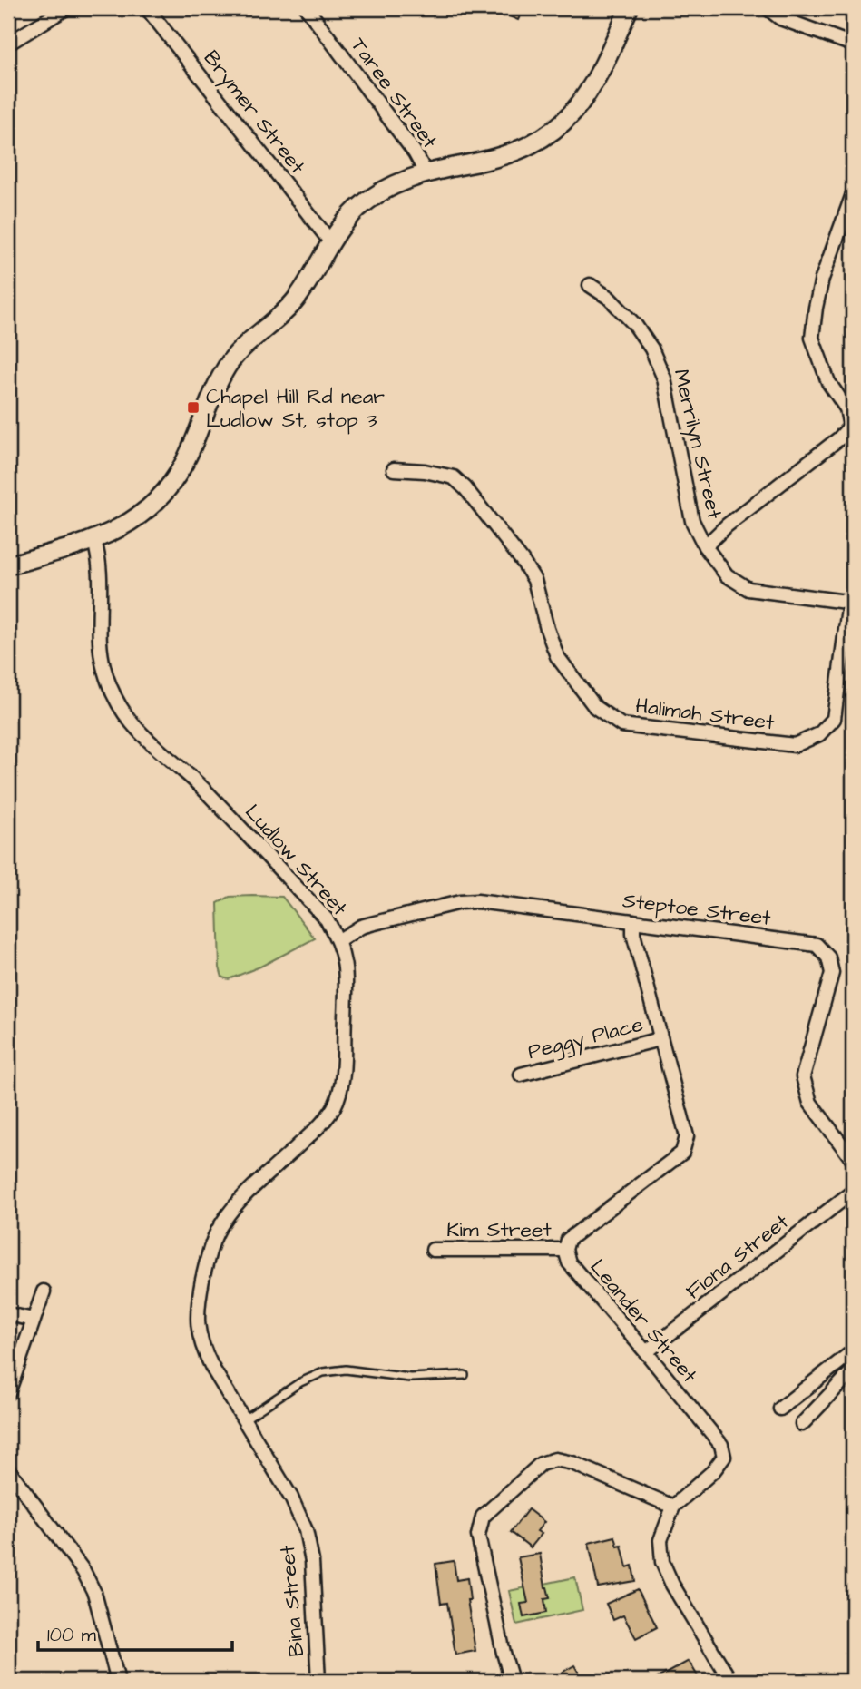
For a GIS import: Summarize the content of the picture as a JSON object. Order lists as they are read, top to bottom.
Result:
{
  "streets": {
    "street": [
      "Taree Street",
      "Brymer Street",
      "Merrilyn Street",
      "Halimah Street",
      "Ludlow Street",
      "Steptoe Street",
      "Peggy Place",
      "Kim Street",
      "Fiona Street",
      "Leander Street",
      "Bina Street"
    ]
  },
  "crossings": [
    ["Merrilyn Street", "Halimah Street"],
    ["Ludlow Street", "Steptoe Street"],
    ["Ludlow Street", "Bina Street"],
    ["Steptoe Street", "Leander Street"],
    ["Peggy Place", "Leander Street"],
    ["Kim Street", "Leander Street"],
    ["Fiona Street", "Leander Street"]
  ],
  "places": {
    "transit": ["Chapel Hill Rd near Ludlow St, stop 3"]
  },
  "scale_bar": "100 m"
}
